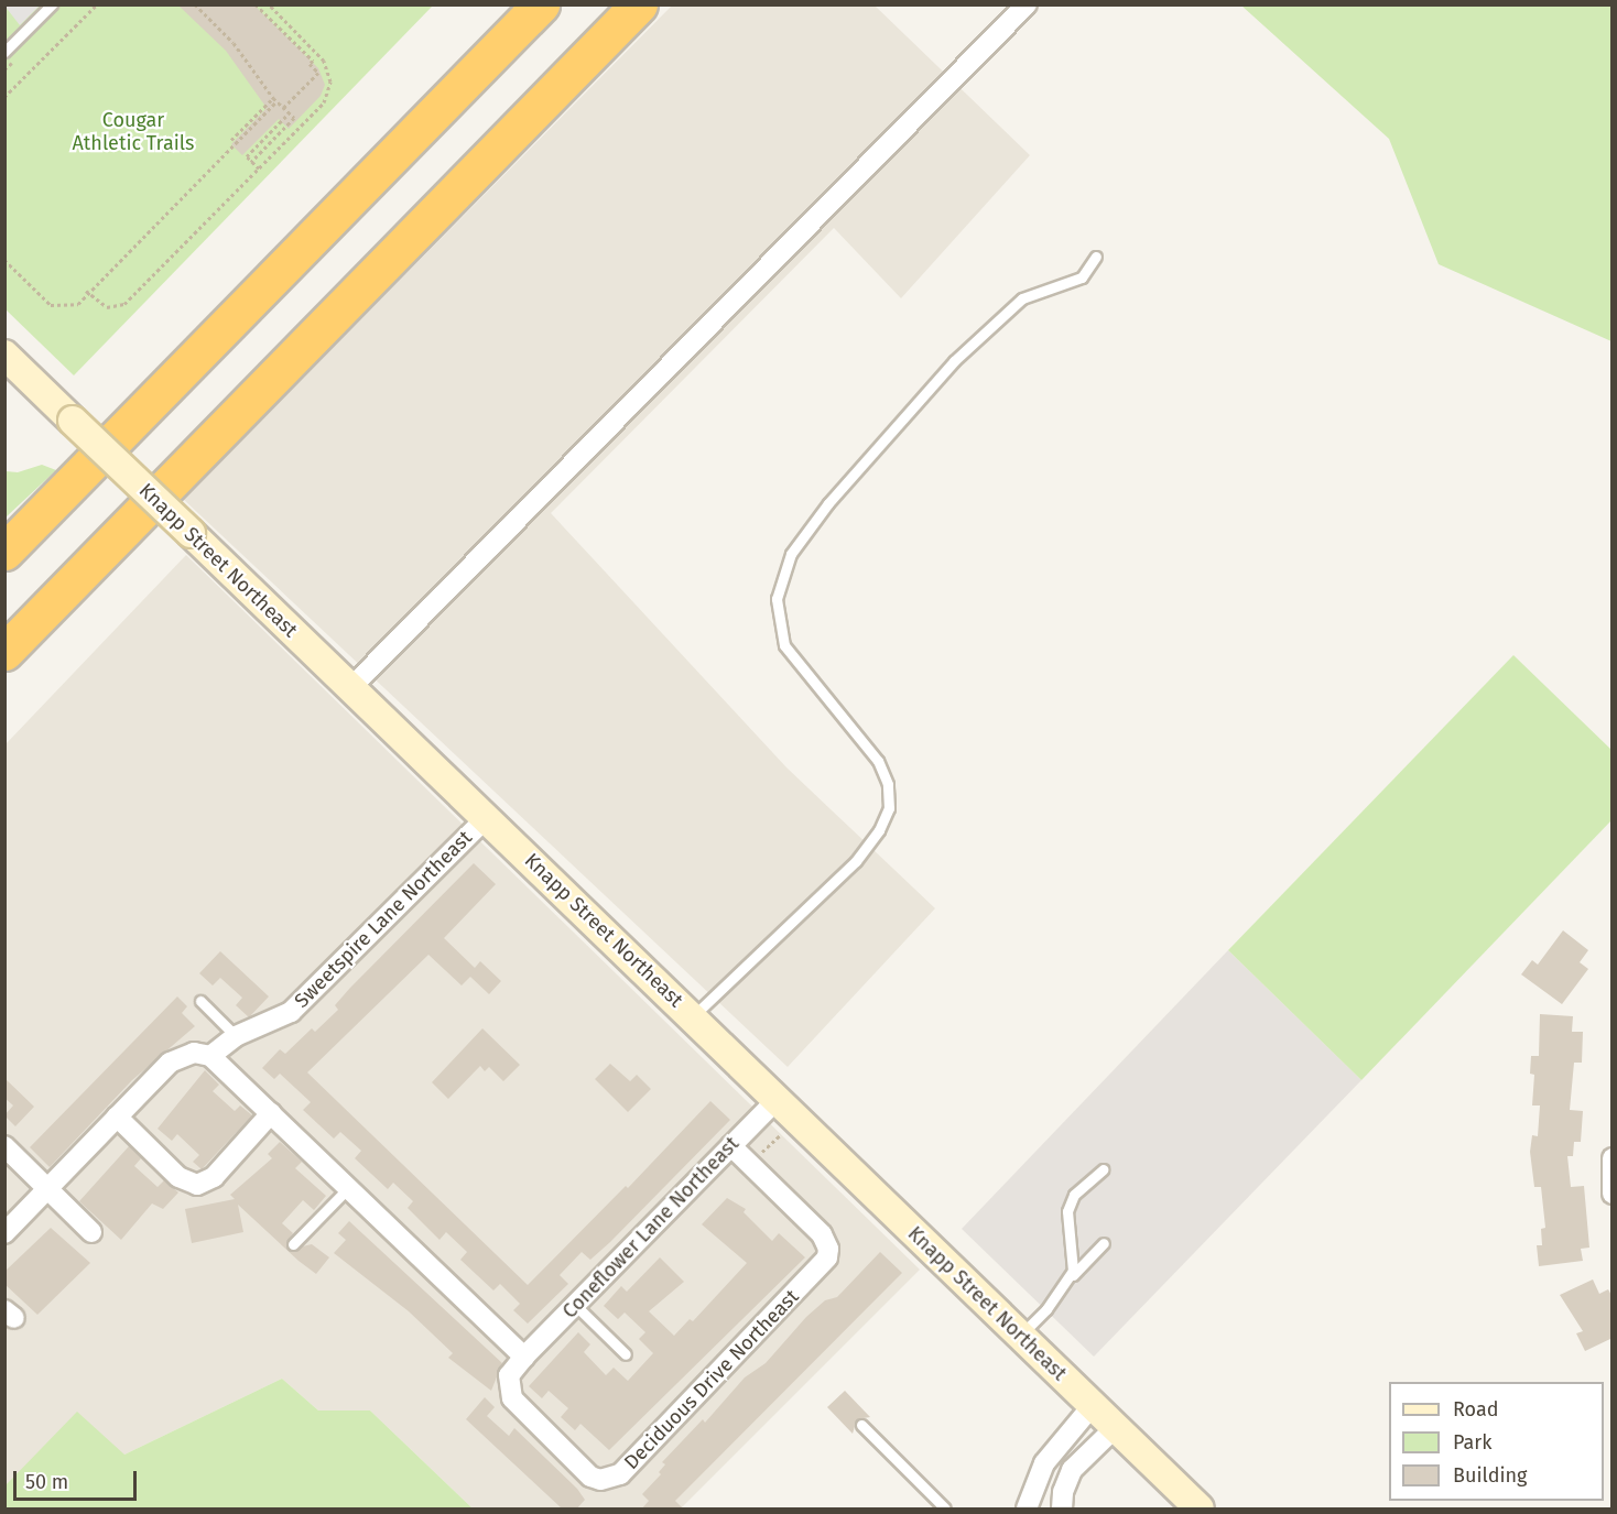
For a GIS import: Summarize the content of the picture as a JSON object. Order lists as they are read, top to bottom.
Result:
{
  "streets": {
    "main road": ["Knapp Street Northeast"],
    "street": ["Sweetspire Lane Northeast", "Coneflower Lane Northeast", "Deciduous Drive Northeast"]
  },
  "crossings": [
    ["Knapp Street Northeast", "Sweetspire Lane Northeast"],
    ["Knapp Street Northeast", "Coneflower Lane Northeast"],
    ["Coneflower Lane Northeast", "Deciduous Drive Northeast"]
  ],
  "parks": ["Cougar Athletic Trails"],
  "legend": ["Road", "Park", "Building"],
  "scale_bar": "50 m"
}
